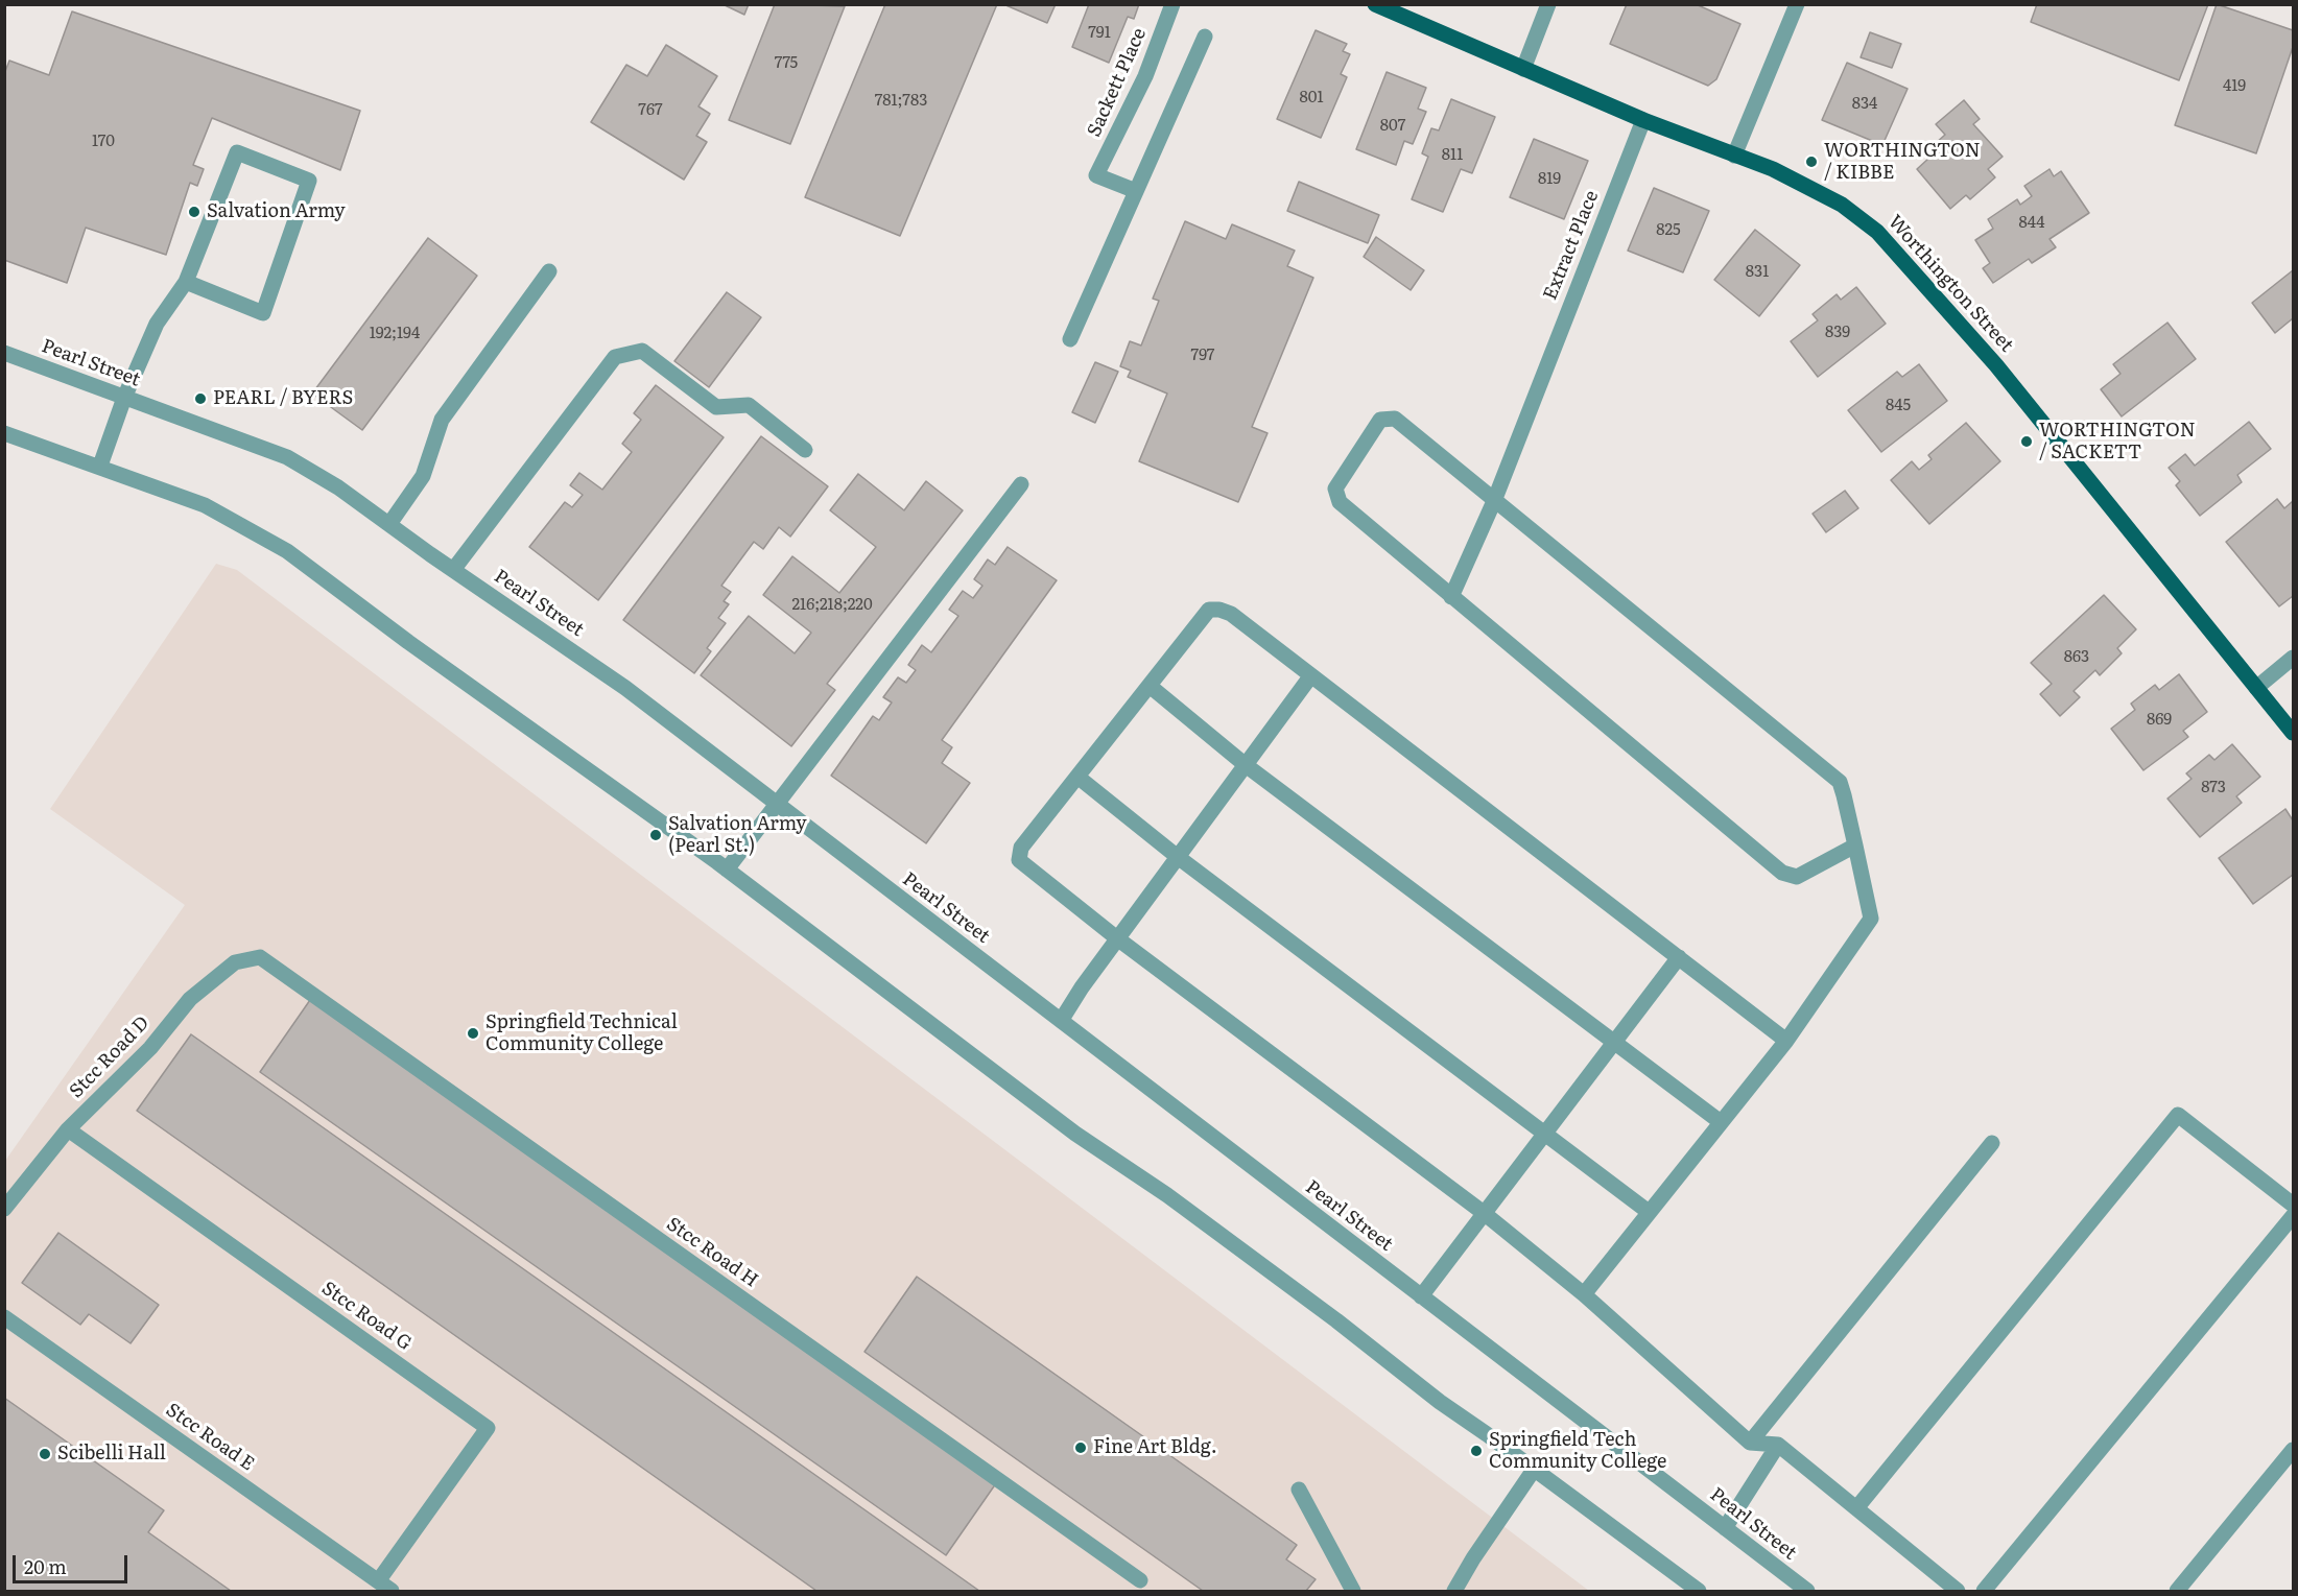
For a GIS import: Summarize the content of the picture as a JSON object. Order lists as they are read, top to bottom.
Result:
{
  "streets": {
    "main road": ["Worthington Street"],
    "street": [
      "Sackett Place",
      "Extract Place",
      "Pearl Street",
      "Stcc Road D",
      "Stcc Road H",
      "Stcc Road G",
      "Stcc Road E"
    ]
  },
  "crossings": [
    ["Extract Place", "Worthington Street"],
    ["Stcc Road D", "Stcc Road H"],
    ["Stcc Road D", "Stcc Road G"],
    ["Stcc Road G", "Stcc Road E"]
  ],
  "places": [
    "WORTHINGTON / KIBBE",
    "Salvation Army",
    "PEARL / BYERS",
    "WORTHINGTON / SACKETT",
    "Salvation Army (Pearl St.)",
    "Springfield Technical Community College",
    "Fine Art Bldg.",
    "Springfield Tech Community College",
    "Scibelli Hall"
  ],
  "house_numbers": [
    "791",
    "775",
    "419",
    "801",
    "781;783",
    "834",
    "767",
    "807",
    "170",
    "811",
    "819",
    "844",
    "825",
    "831",
    "839",
    "192;194",
    "797",
    "845",
    "216;218;220",
    "863",
    "869",
    "873"
  ],
  "scale_bar": "20 m"
}
